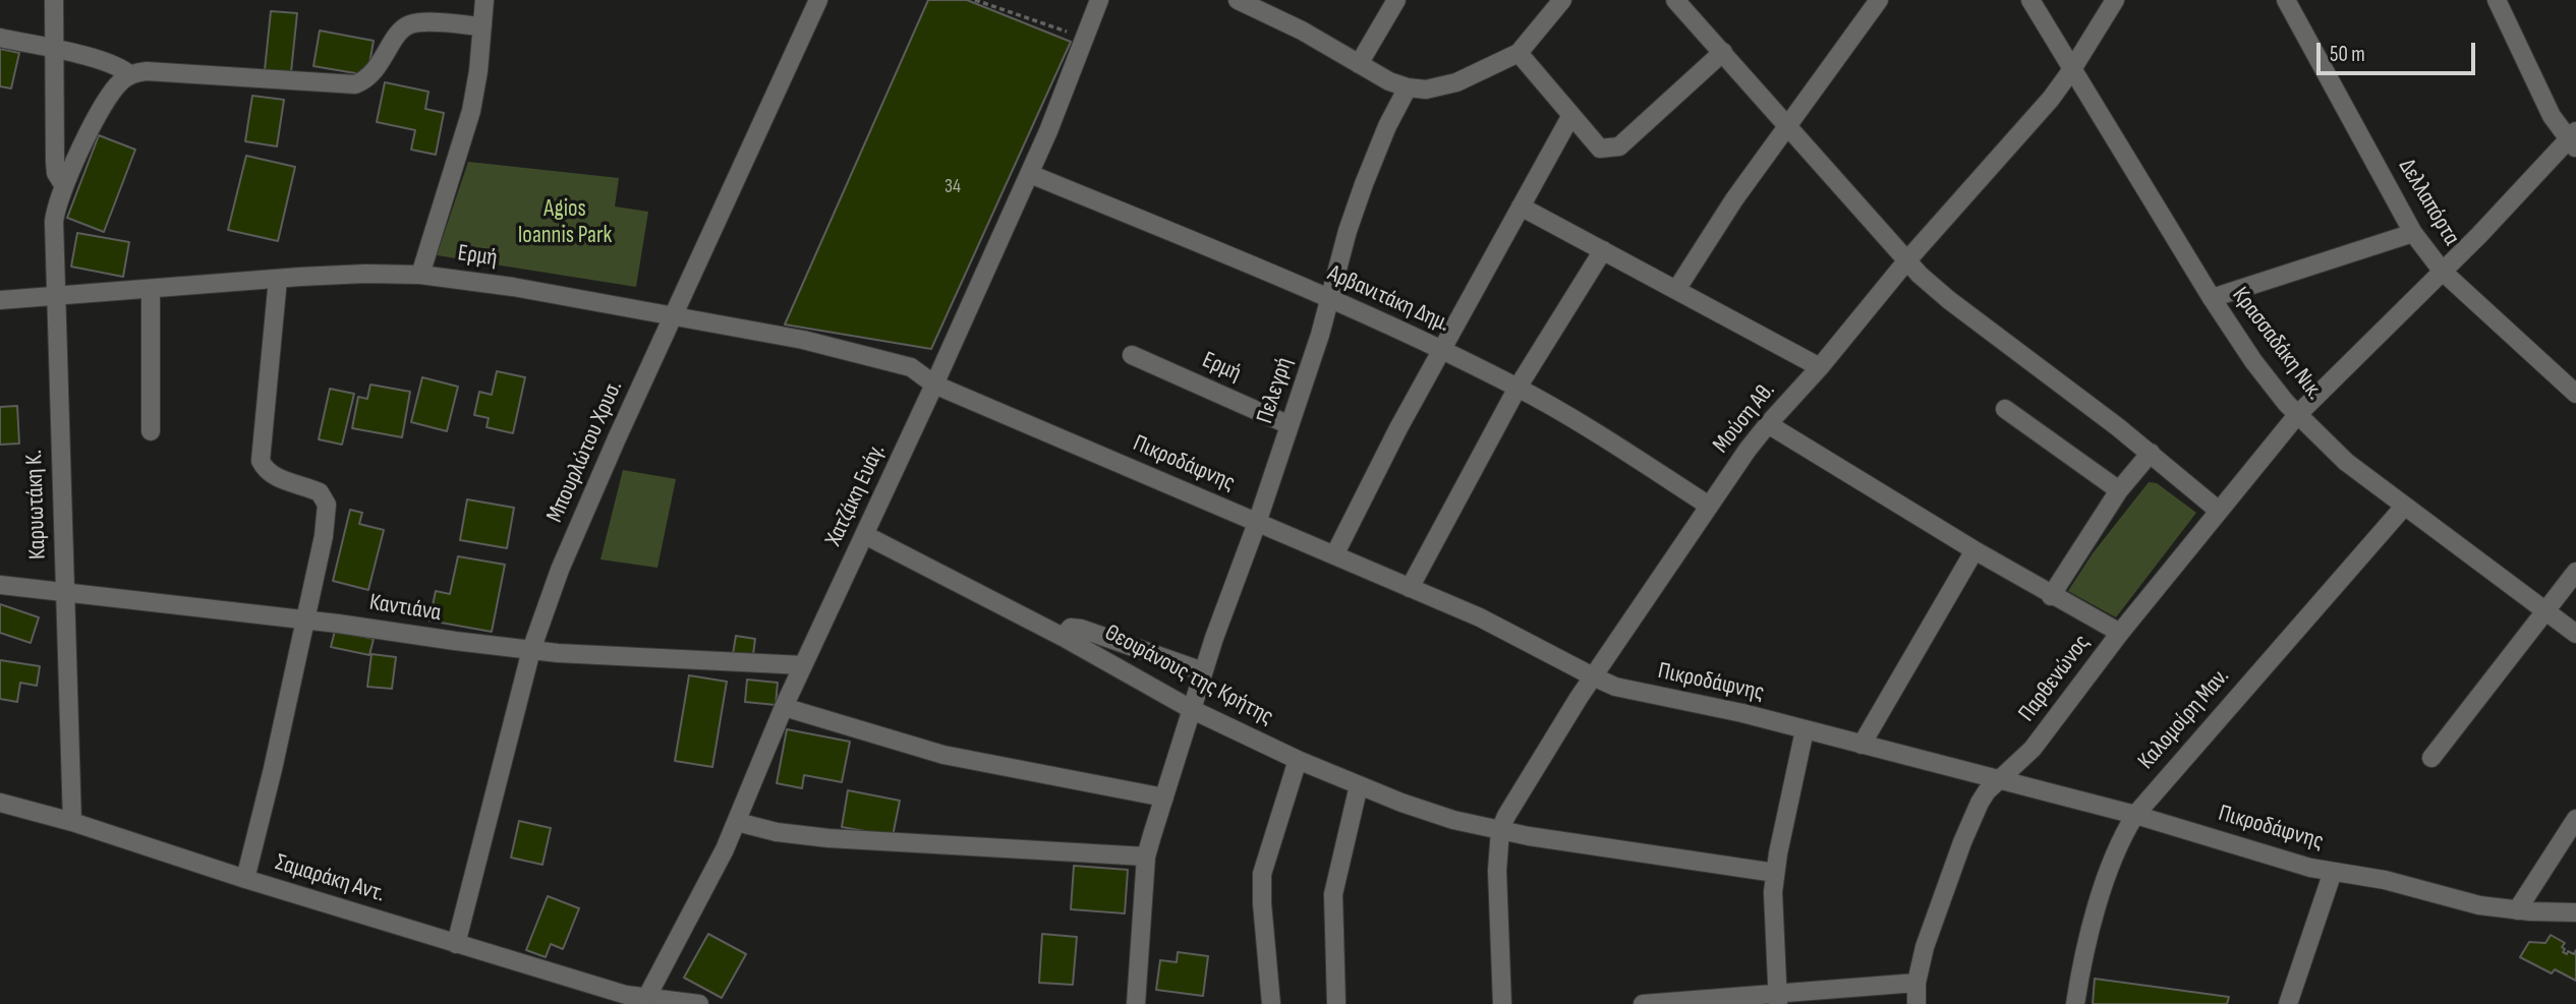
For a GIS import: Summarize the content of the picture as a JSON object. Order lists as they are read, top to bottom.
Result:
{
  "streets": {
    "street": [
      "Δελλαπόρτα",
      "Ερμή",
      "Αρβανιτάκη Δημ.",
      "Κρασσαδάκη Νικ.",
      "Πελεγρή",
      "Μούση Αθ.",
      "Μπουρλώτου Χρυσ.",
      "Πικροδάφνης",
      "Χατζάκη Ευάγ.",
      "Καρυωτάκη Κ.",
      "Καντιάνα",
      "Θεοφάνους της Κρήτης",
      "Παρθενώνος",
      "Καλομοίρη Μαν.",
      "Σαμαράκη Αντ."
    ]
  },
  "crossings": [
    ["Δελλαπόρτα", "Παρθενώνος"],
    ["Ερμή", "Πελεγρή"],
    ["Ερμή", "Μπουρλώτου Χρυσ."],
    ["Ερμή", "Πικροδάφνης"],
    ["Ερμή", "Χατζάκη Ευάγ."],
    ["Ερμή", "Καρυωτάκη Κ."],
    ["Αρβανιτάκη Δημ.", "Πελεγρή"],
    ["Αρβανιτάκη Δημ.", "Μούση Αθ."],
    ["Αρβανιτάκη Δημ.", "Χατζάκη Ευάγ."],
    ["Κρασσαδάκη Νικ.", "Μούση Αθ."],
    ["Κρασσαδάκη Νικ.", "Παρθενώνος"],
    ["Κρασσαδάκη Νικ.", "Καλομοίρη Μαν."],
    ["Πελεγρή", "Πικροδάφνης"],
    ["Πελεγρή", "Θεοφάνους της Κρήτης"],
    ["Μούση Αθ.", "Πικροδάφνης"],
    ["Μούση Αθ.", "Θεοφάνους της Κρήτης"],
    ["Μπουρλώτου Χρυσ.", "Καντιάνα"],
    ["Μπουρλώτου Χρυσ.", "Σαμαράκη Αντ."],
    ["Πικροδάφνης", "Χατζάκη Ευάγ."],
    ["Πικροδάφνης", "Παρθενώνος"],
    ["Πικροδάφνης", "Καλομοίρη Μαν."],
    ["Χατζάκη Ευάγ.", "Καντιάνα"],
    ["Χατζάκη Ευάγ.", "Θεοφάνους της Κρήτης"],
    ["Χατζάκη Ευάγ.", "Σαμαράκη Αντ."],
    ["Καρυωτάκη Κ.", "Καντιάνα"],
    ["Καρυωτάκη Κ.", "Σαμαράκη Αντ."]
  ],
  "parks": ["Agios Ioannis Park"],
  "house_numbers": ["34"],
  "scale_bar": "50 m"
}
